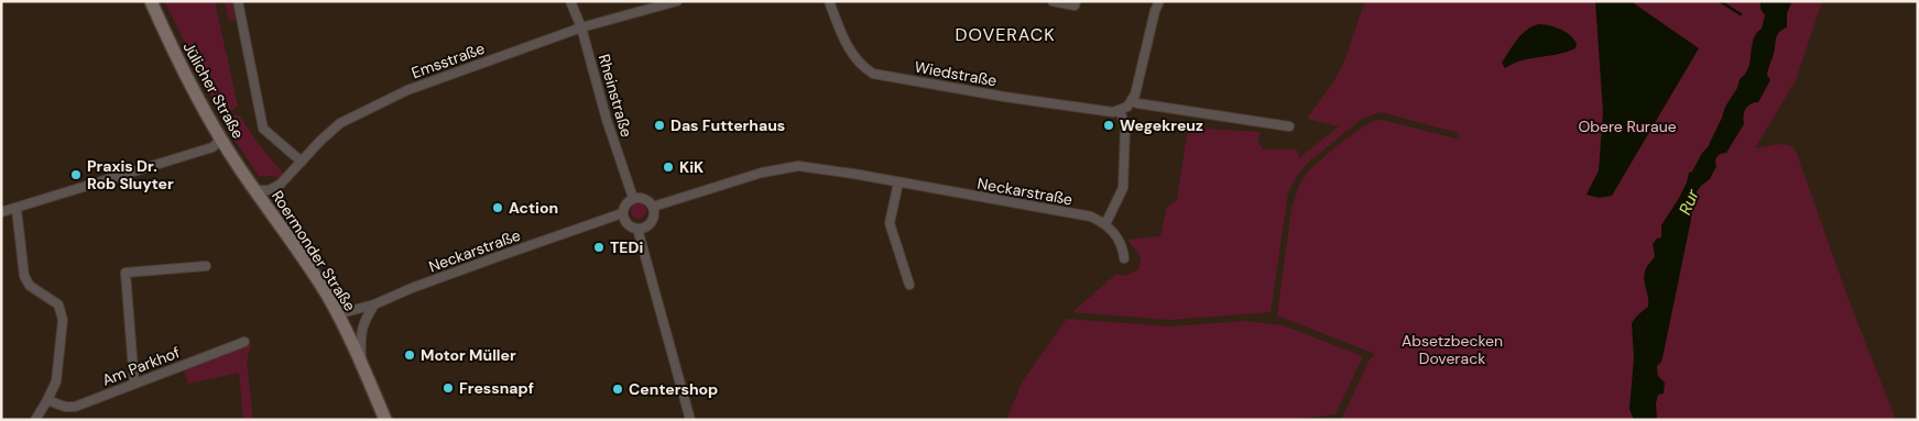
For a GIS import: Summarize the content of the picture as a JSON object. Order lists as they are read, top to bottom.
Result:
{
  "streets": {
    "main road": ["Jülicher Straße", "Roermonder Straße"],
    "street": [
      "Emsstraße",
      "Wiedstraße",
      "Rheinstraße",
      "Neckarstraße",
      "Am Parkhof"
    ]
  },
  "crossings": [
    ["Emsstraße", "Jülicher Straße"],
    ["Emsstraße", "Rheinstraße"],
    ["Emsstraße", "Roermonder Straße"],
    ["Jülicher Straße", "Roermonder Straße"],
    ["Rheinstraße", "Neckarstraße"],
    ["Neckarstraße", "Roermonder Straße"]
  ],
  "districts": ["DOVERACK"],
  "water": ["Rur"],
  "parks": ["Obere Ruraue", "Absetzbecken Doverack"],
  "places": [
    "Das Futterhaus",
    "Wegekreuz",
    "KiK",
    "Praxis Dr. Rob Sluyter",
    "Action",
    "TEDi",
    "Motor Müller",
    "Fressnapf",
    "Centershop"
  ]
}
